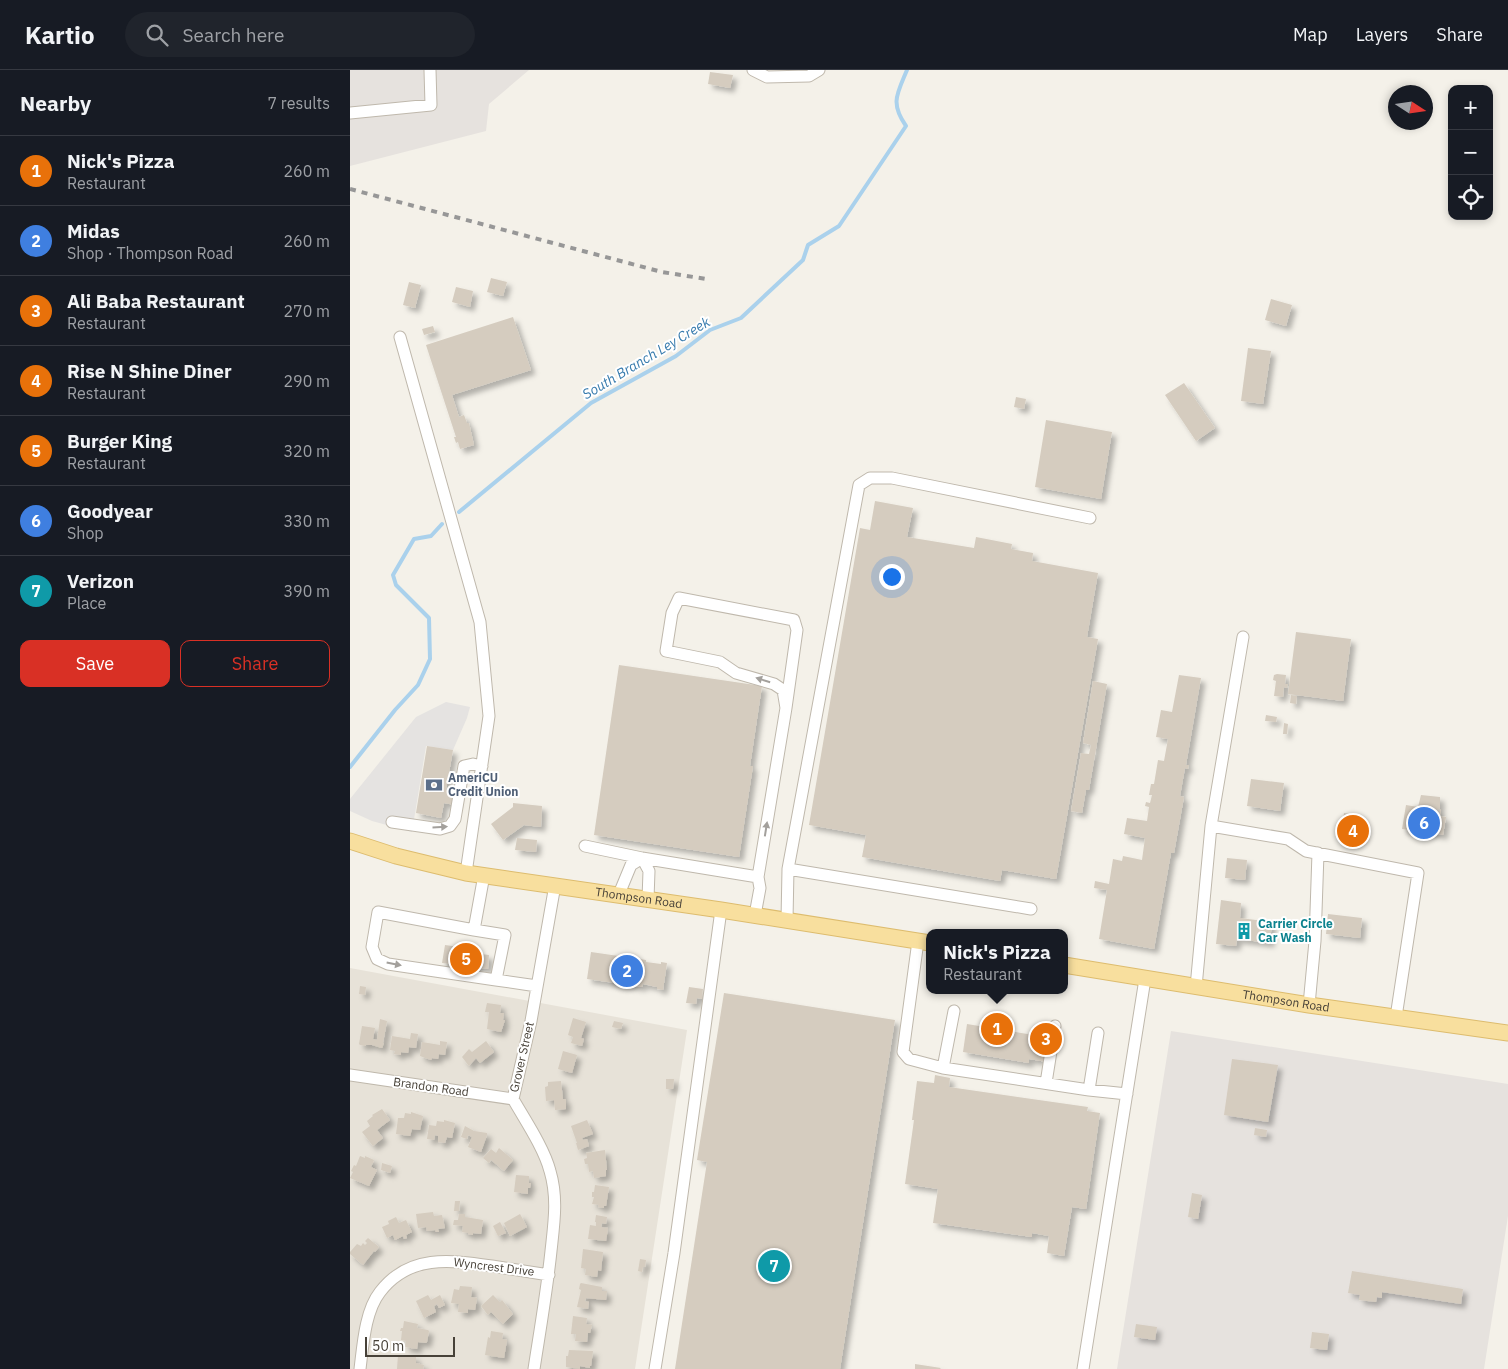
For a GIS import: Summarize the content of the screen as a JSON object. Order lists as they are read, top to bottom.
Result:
{
  "streets": {
    "main road": ["Thompson Road"],
    "street": ["Grover Street", "Brandon Road", "Wyncrest Drive"]
  },
  "crossings": [
    ["Thompson Road", "Grover Street"],
    ["Grover Street", "Brandon Road"],
    ["Grover Street", "Wyncrest Drive"]
  ],
  "water": ["South Branch Ley Creek"],
  "places": {
    "bank": ["AmeriCU Credit Union"],
    "building": ["Carrier Circle Car Wash"]
  },
  "scale_bar": "50 m",
  "north": "right",
  "page": {
    "header": "Kartio",
    "search": "Search here",
    "nav": ["Map", "Layers", "Share"],
    "heading": ["Nearby", "7 results"],
    "map_buttons": ["+", "−"],
    "list": [
      {
        "mark": "1",
        "name": "Nick's Pizza",
        "note": "Restaurant",
        "value": "260 m"
      },
      {
        "mark": "2",
        "name": "Midas",
        "note": "Shop · Thompson Road",
        "value": "260 m"
      },
      {
        "mark": "3",
        "name": "Ali Baba Restaurant",
        "note": "Restaurant",
        "value": "270 m"
      },
      {
        "mark": "4",
        "name": "Rise N Shine Diner",
        "note": "Restaurant",
        "value": "290 m"
      },
      {
        "mark": "5",
        "name": "Burger King",
        "note": "Restaurant",
        "value": "320 m"
      },
      {
        "mark": "6",
        "name": "Goodyear",
        "note": "Shop",
        "value": "330 m"
      },
      {
        "mark": "7",
        "name": "Verizon",
        "note": "Place",
        "value": "390 m"
      }
    ],
    "buttons": ["Save", "Share"],
    "pins": [
      "6",
      "4",
      "5",
      "2",
      "1",
      "3",
      "7"
    ],
    "popup": ["Nick's Pizza", "Restaurant"],
    "scale": "50 m"
  }
}
